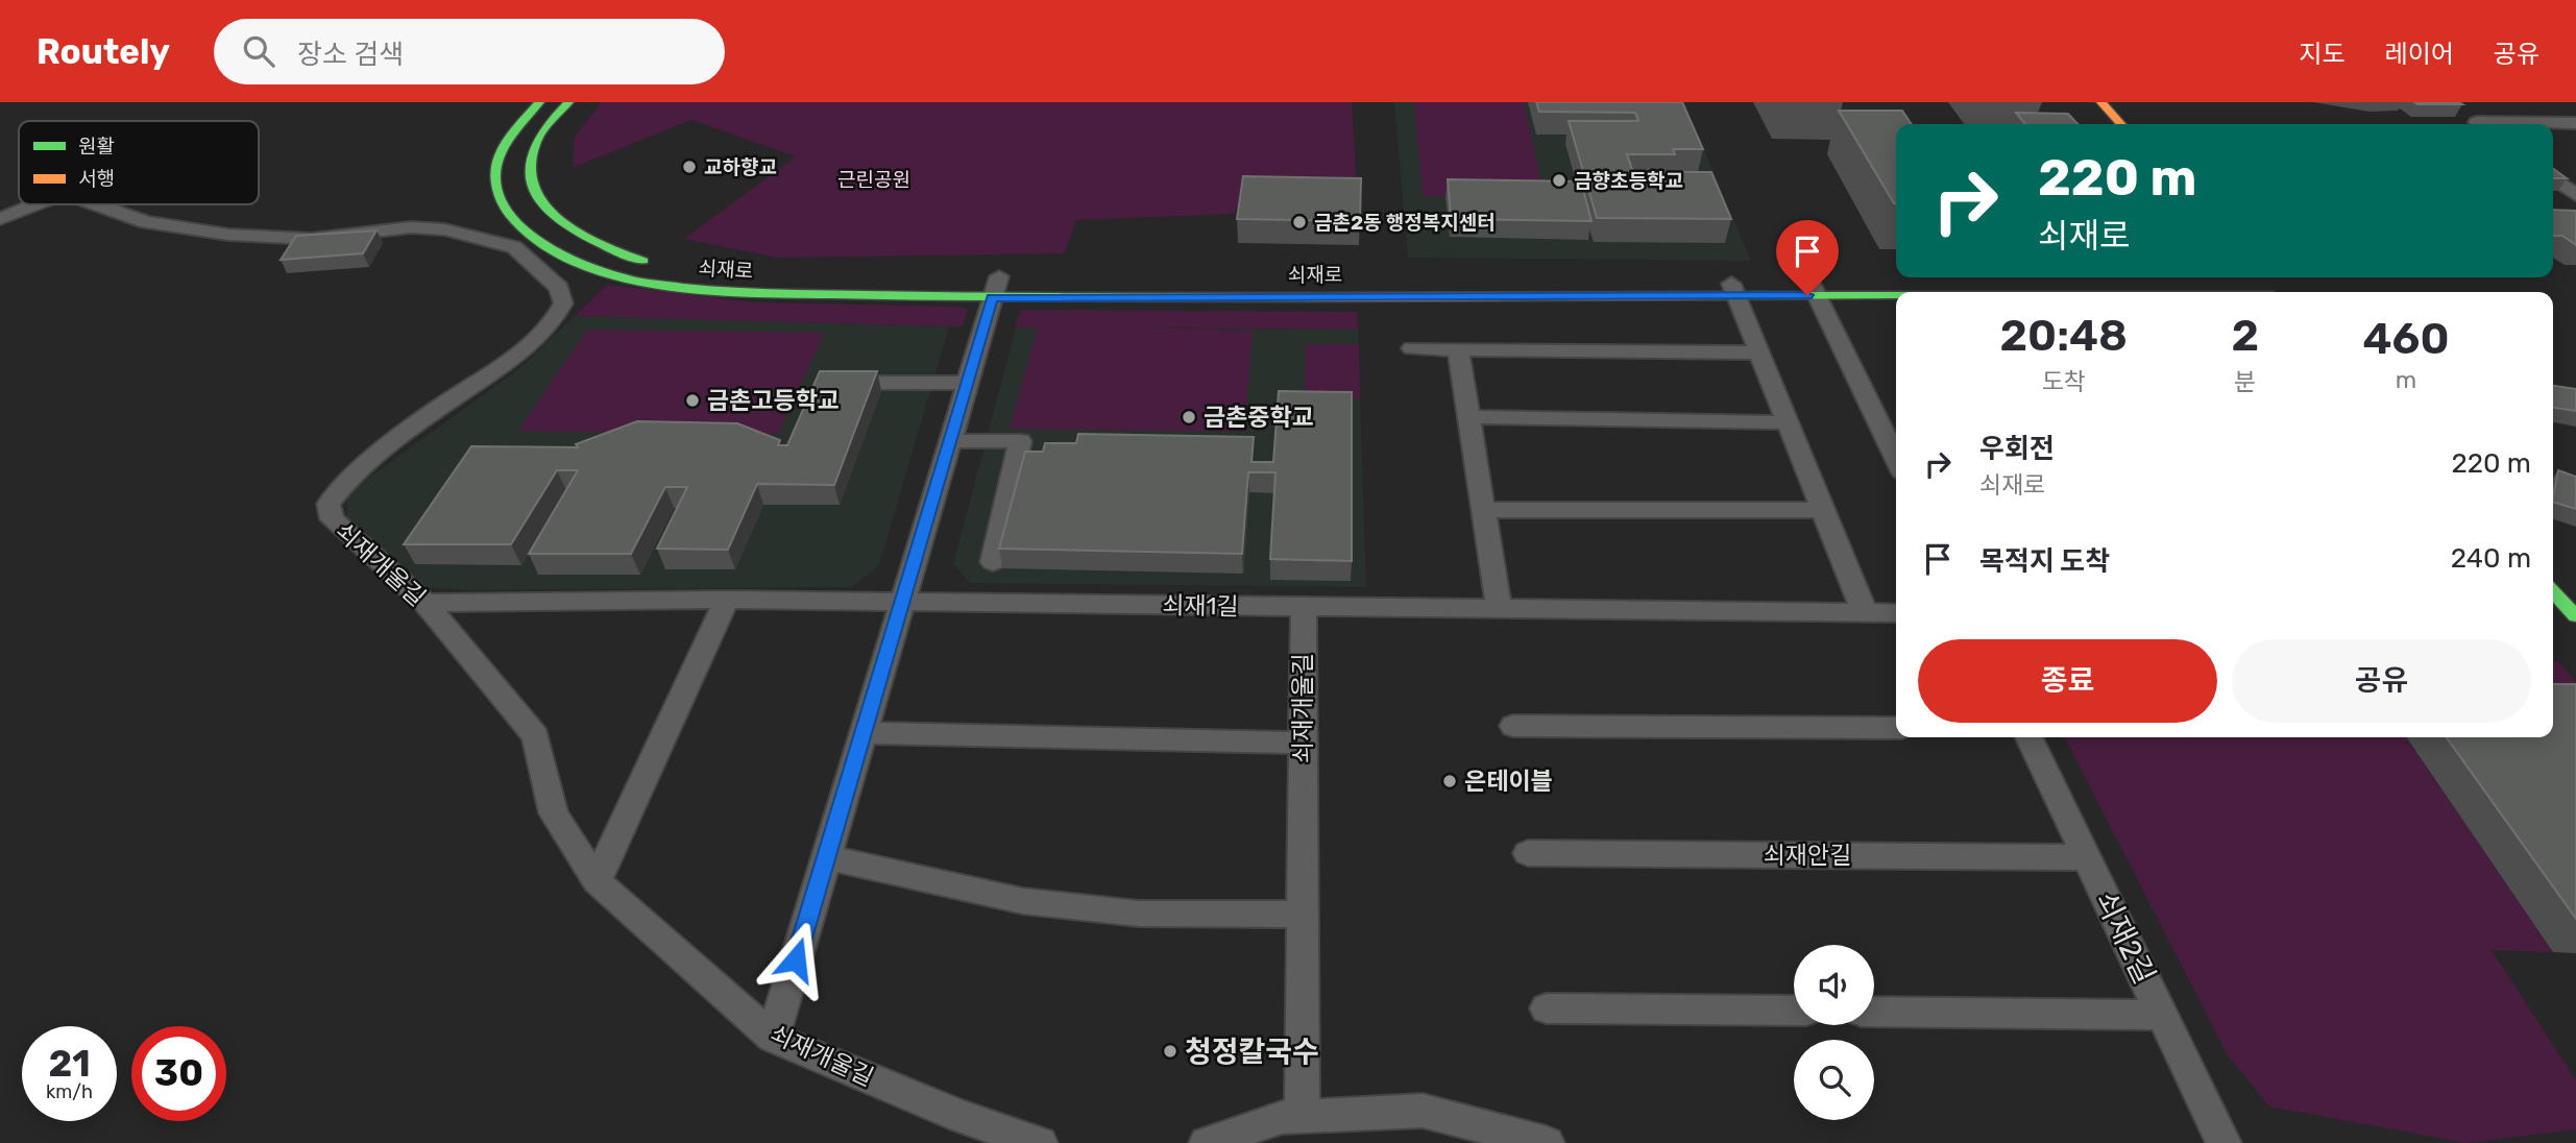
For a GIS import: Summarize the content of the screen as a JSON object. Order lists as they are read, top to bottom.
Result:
{
  "streets": {
    "street": [
      "쇠재로",
      "쇠재개울길",
      "쇠재1길",
      "쇠재안길",
      "쇠재2길"
    ]
  },
  "crossings": [
    ["쇠재개울길", "쇠재1길"],
    ["쇠재안길", "쇠재2길"]
  ],
  "parks": ["근린공원"],
  "places": [
    "교하향교",
    "금향초등학교",
    "금촌2동 행정복지센터",
    "금촌고등학교",
    "금촌중학교",
    "은테이블",
    "청정칼국수"
  ],
  "legend": ["원활", "서행"],
  "page": {
    "header": "Routely",
    "search": "장소 검색",
    "nav": ["지도", "레이어", "공유"],
    "turn": ["220 m", "쇠재로"],
    "eta": [
      "20:48",
      "도착",
      "2",
      "분",
      "460",
      "m"
    ],
    "list": [
      {
        "name": "우회전",
        "note": "쇠재로",
        "value": "220 m"
      },
      {
        "name": "목적지 도착",
        "value": "240 m"
      }
    ],
    "buttons": ["종료", "공유"],
    "speed": "21 km/h",
    "limit": "30"
  }
}
